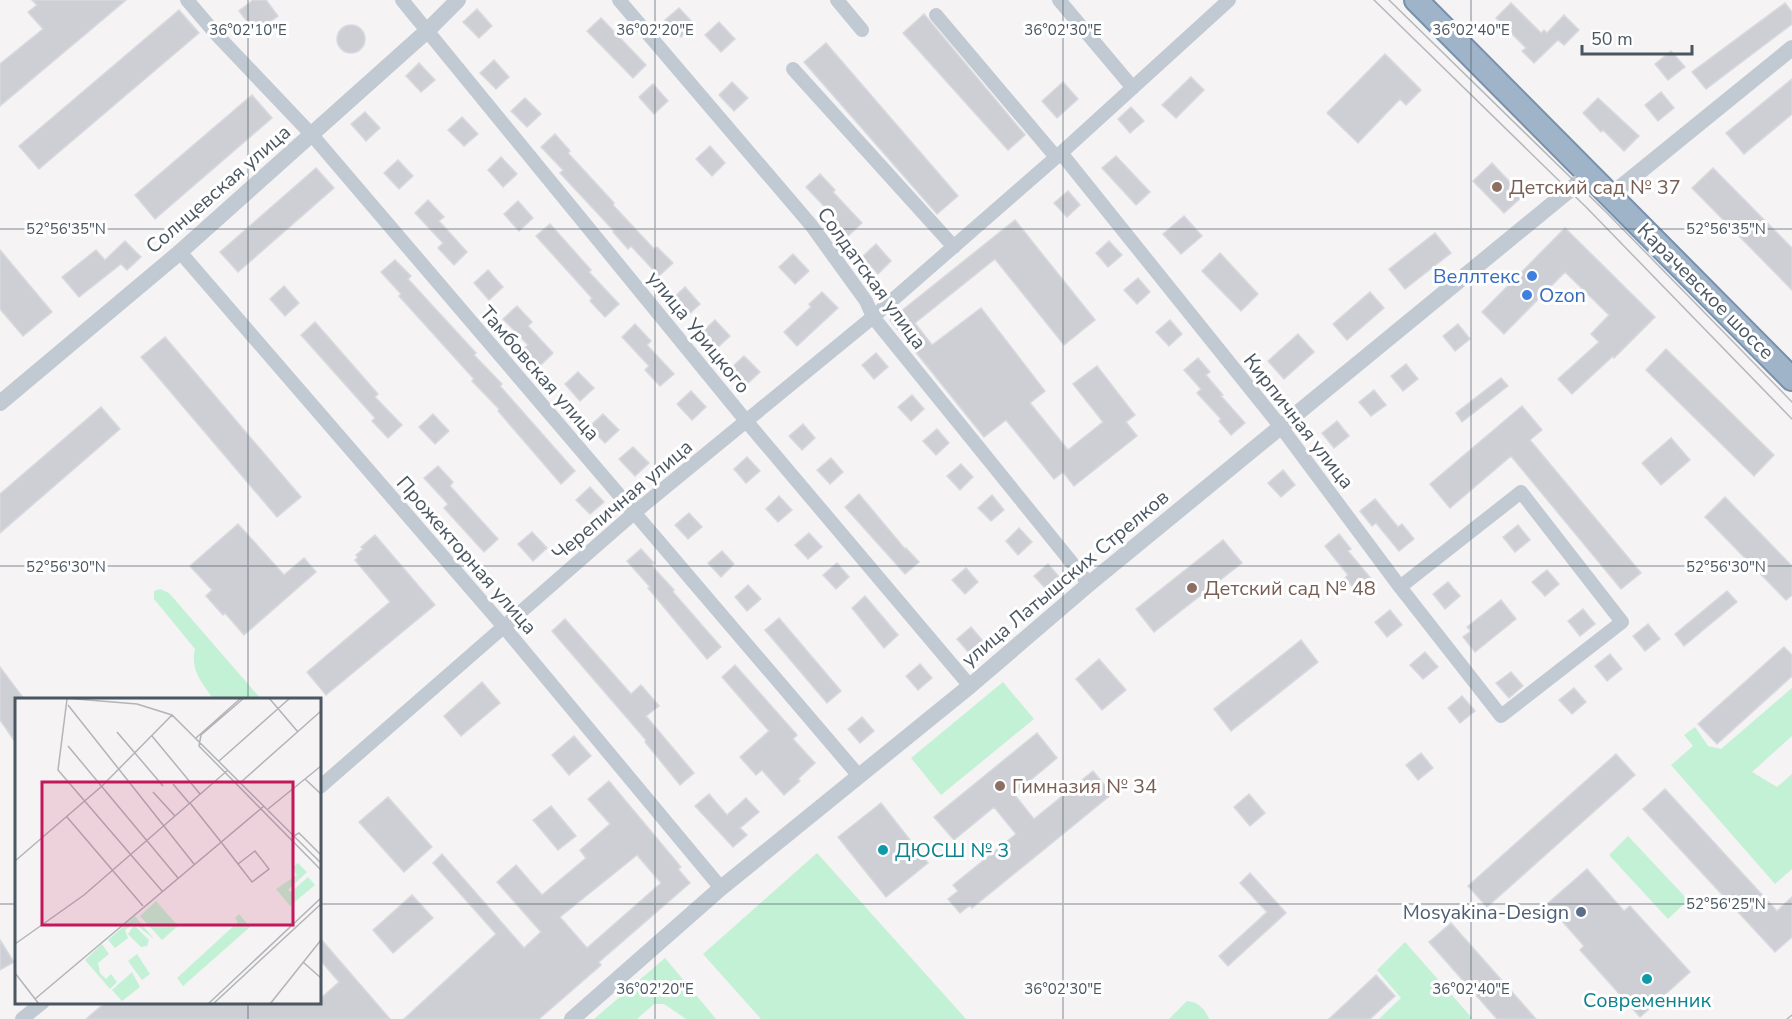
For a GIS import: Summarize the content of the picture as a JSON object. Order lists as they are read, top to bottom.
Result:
{
  "streets": {
    "highway": ["Карачевское шоссе"],
    "street": [
      "Солнцевская улица",
      "Солдатская улица",
      "улица Урицкого",
      "Тамбовская улица",
      "Кирпичная улица",
      "Черепичная улица",
      "Прожекторная улица",
      "улица Латышских Стрелков"
    ]
  },
  "crossings": [
    ["Солнцевская улица", "улица Урицкого"],
    ["Солнцевская улица", "Тамбовская улица"],
    ["Солнцевская улица", "Прожекторная улица"],
    ["Солдатская улица", "Черепичная улица"],
    ["Солдатская улица", "улица Латышских Стрелков"],
    ["Карачевское шоссе", "улица Латышских Стрелков"],
    ["улица Урицкого", "Черепичная улица"],
    ["улица Урицкого", "улица Латышских Стрелков"],
    ["Тамбовская улица", "Черепичная улица"],
    ["Тамбовская улица", "улица Латышских Стрелков"],
    ["Кирпичная улица", "Черепичная улица"],
    ["Кирпичная улица", "улица Латышских Стрелков"],
    ["Черепичная улица", "Прожекторная улица"],
    ["Прожекторная улица", "улица Латышских Стрелков"]
  ],
  "places": [
    "Детский сад № 37",
    "Веллтекс",
    "Ozon",
    "Детский сад № 48",
    "Гимназия № 34",
    "ДЮСШ № 3",
    "Mosyakina-Design",
    "Современник"
  ],
  "scale_bar": "50 m",
  "coordinates": [
    "36°02'10\"E",
    "36°02'20\"E",
    "36°02'30\"E",
    "36°02'40\"E",
    "52°56'35\"N",
    "52°56'30\"N",
    "52°56'25\"N"
  ]
}
